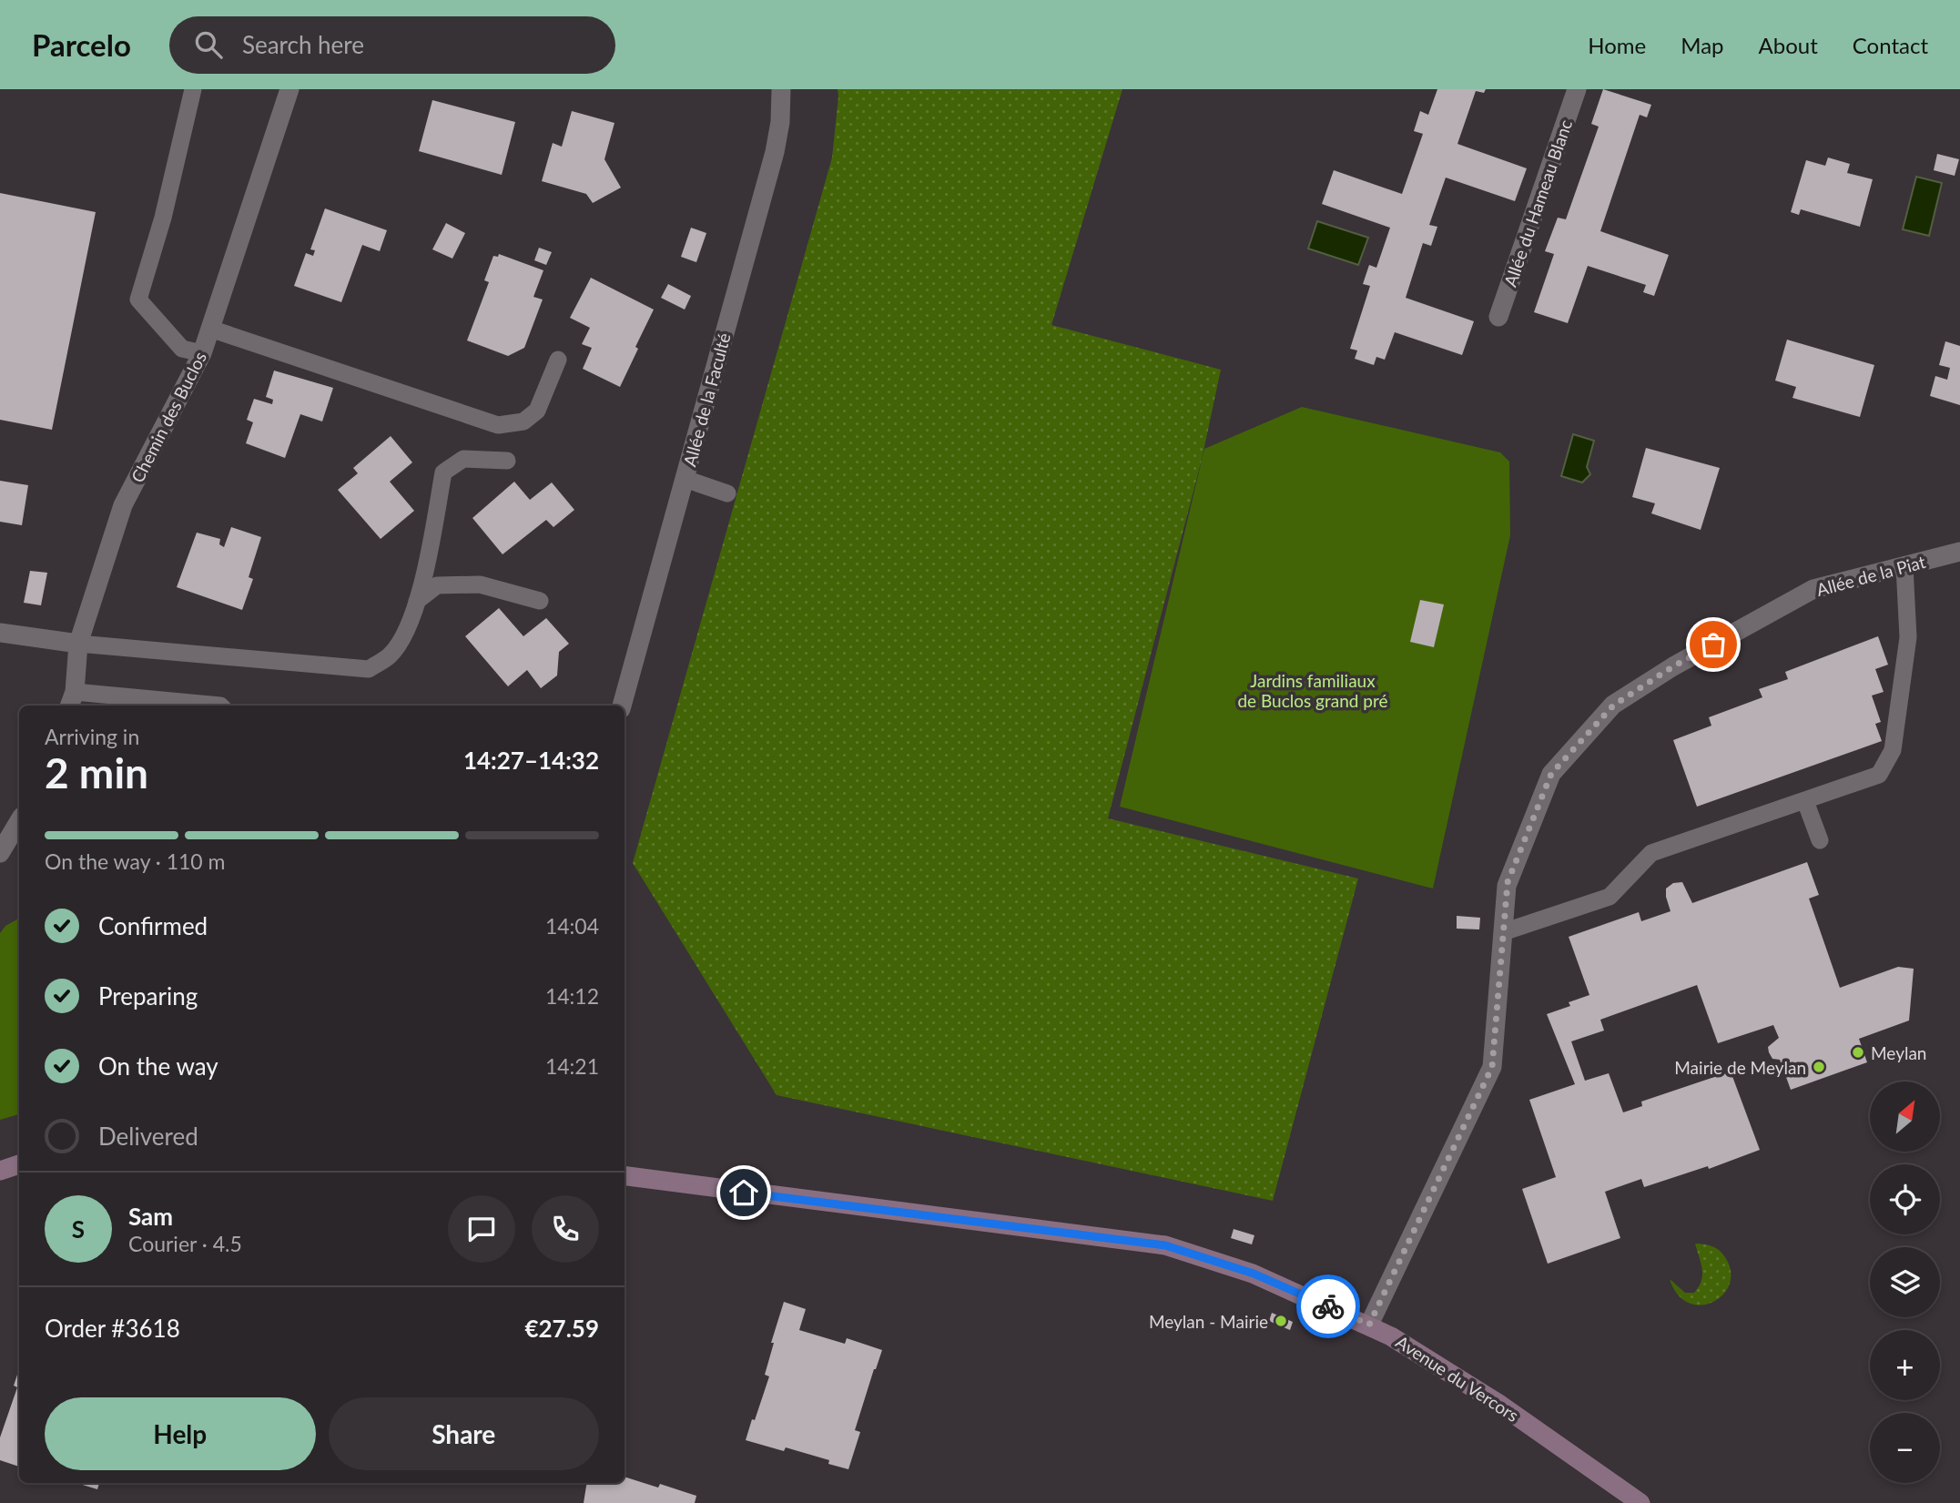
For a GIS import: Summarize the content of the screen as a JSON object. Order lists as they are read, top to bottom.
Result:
{
  "streets": {
    "street": [
      "Allée du Hameau Blanc",
      "Allée de la Faculté",
      "Chemin des Buclos",
      "Allée de la Piat",
      "Avenue du Vercors"
    ]
  },
  "crossings": [
    ["Allée de la Piat", "Avenue du Vercors"]
  ],
  "parks": ["Jardins familiaux de Buclos grand pré"],
  "places": ["Meylan", "Mairie de Meylan", "Meylan - Mairie"],
  "north": "top right",
  "page": {
    "header": "Parcelo",
    "search": "Search here",
    "nav": [
      "Home",
      "Map",
      "About",
      "Contact"
    ],
    "heading": ["2 min", "Arriving in", "14:27–14:32"],
    "panel": [
      "Sam",
      "Courier · 4.5",
      "Order #3618",
      "€27.59"
    ],
    "bar": "On the way · 110 m",
    "list": [
      ["Confirmed", "14:04"],
      ["Preparing", "14:12"],
      ["On the way", "14:21"],
      "Delivered"
    ],
    "map_buttons": ["+", "−"],
    "round": "S",
    "buttons": ["Help", "Share"]
  }
}
